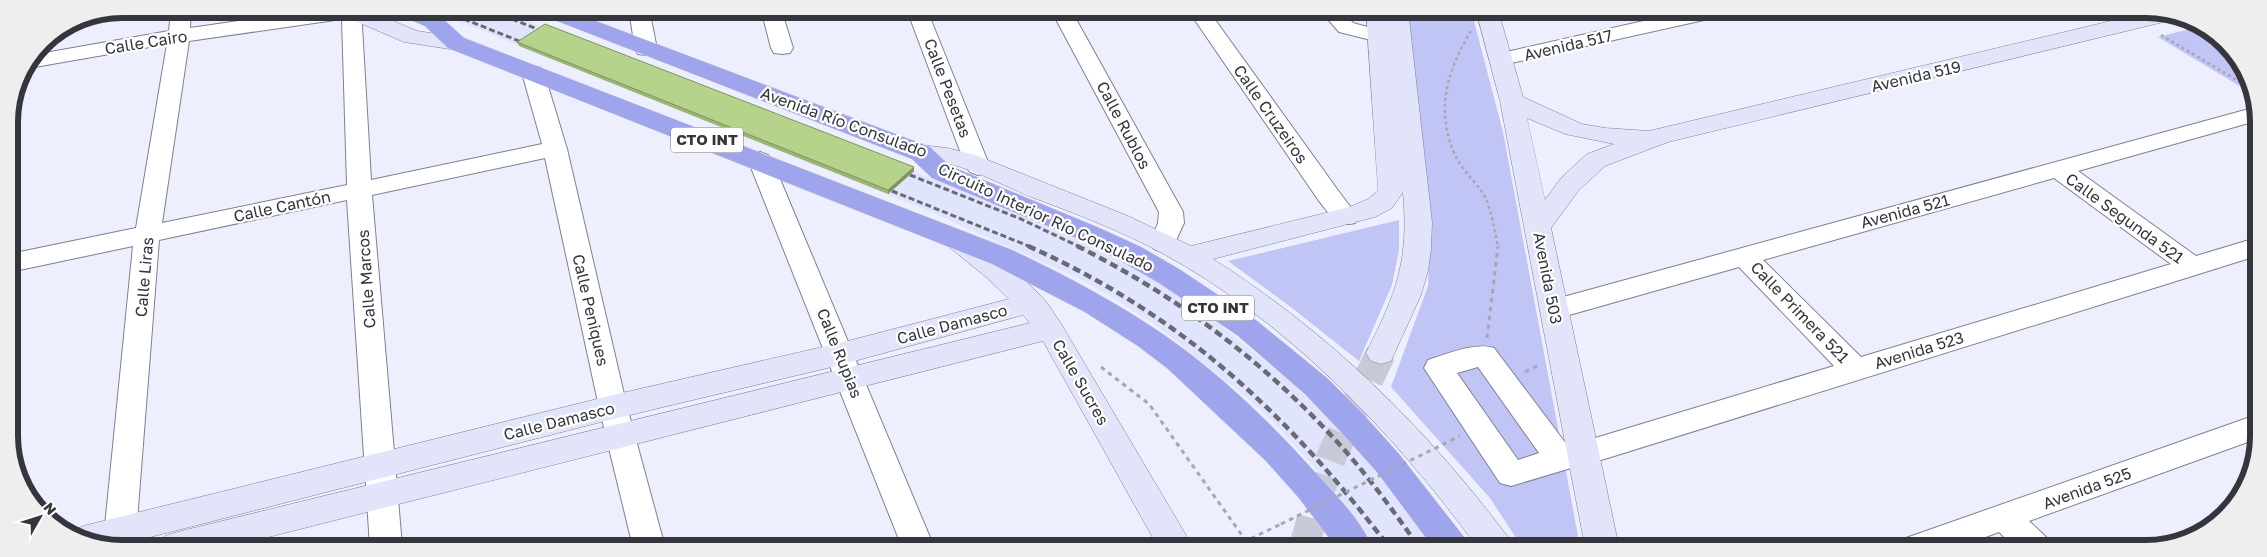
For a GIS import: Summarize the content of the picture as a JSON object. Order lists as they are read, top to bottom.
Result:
{
  "streets": {
    "highway": ["Avenida Río Consulado", "CTO INT", "Circuito Interior Río Consulado"],
    "street": [
      "Calle Cairo",
      "Avenida 517",
      "Avenida 519",
      "Calle Pesetas",
      "Calle Cruzeiros",
      "Calle Rublos",
      "Calle Cantón",
      "Avenida 521",
      "Calle Segunda 521",
      "Calle Liras",
      "Avenida 503",
      "Calle Marcos",
      "Calle Peniques",
      "Calle Primera 521",
      "Calle Damasco",
      "Avenida 523",
      "Calle Rupias",
      "Calle Sucres",
      "Avenida 525"
    ]
  },
  "crossings": [
    ["Calle Cairo", "Calle Liras"],
    ["Avenida 517", "Avenida 503"],
    ["Avenida 519", "Avenida 503"],
    ["Calle Pesetas", "Avenida Río Consulado"],
    ["Avenida Río Consulado", "Calle Rublos"],
    ["Avenida Río Consulado", "Circuito Interior Río Consulado"],
    ["CTO INT", "Calle Peniques"],
    ["CTO INT", "Calle Rupias"],
    ["CTO INT", "Calle Sucres"],
    ["Calle Cantón", "Calle Liras"],
    ["Calle Cantón", "Calle Marcos"],
    ["Calle Cantón", "Calle Peniques"],
    ["Avenida 521", "Calle Segunda 521"],
    ["Avenida 521", "Avenida 503"],
    ["Avenida 521", "Calle Primera 521"],
    ["Calle Segunda 521", "Avenida 523"],
    ["Calle Liras", "Calle Damasco"],
    ["Avenida 503", "Avenida 523"],
    ["Calle Marcos", "Calle Damasco"],
    ["Calle Peniques", "Calle Damasco"],
    ["Calle Primera 521", "Avenida 523"],
    ["Calle Damasco", "Calle Rupias"],
    ["Calle Damasco", "Calle Sucres"]
  ],
  "north": "top right"
}
